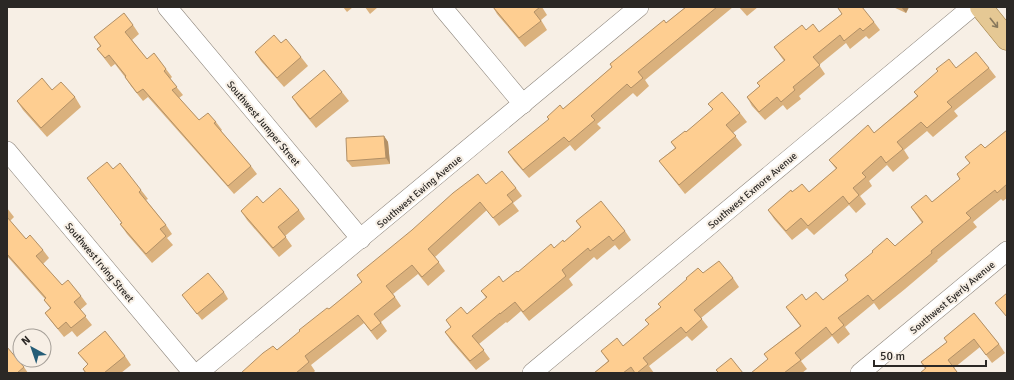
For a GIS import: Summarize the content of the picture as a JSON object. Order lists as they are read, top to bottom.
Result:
{
  "streets": {
    "street": [
      "Southwest Jumper Street",
      "Southwest Exmore Avenue",
      "Southwest Ewing Avenue",
      "Southwest Irving Street",
      "Southwest Eyerly Avenue"
    ]
  },
  "crossings": [
    ["Southwest Jumper Street", "Southwest Ewing Avenue"]
  ],
  "scale_bar": "50 m",
  "north": "top left"
}
